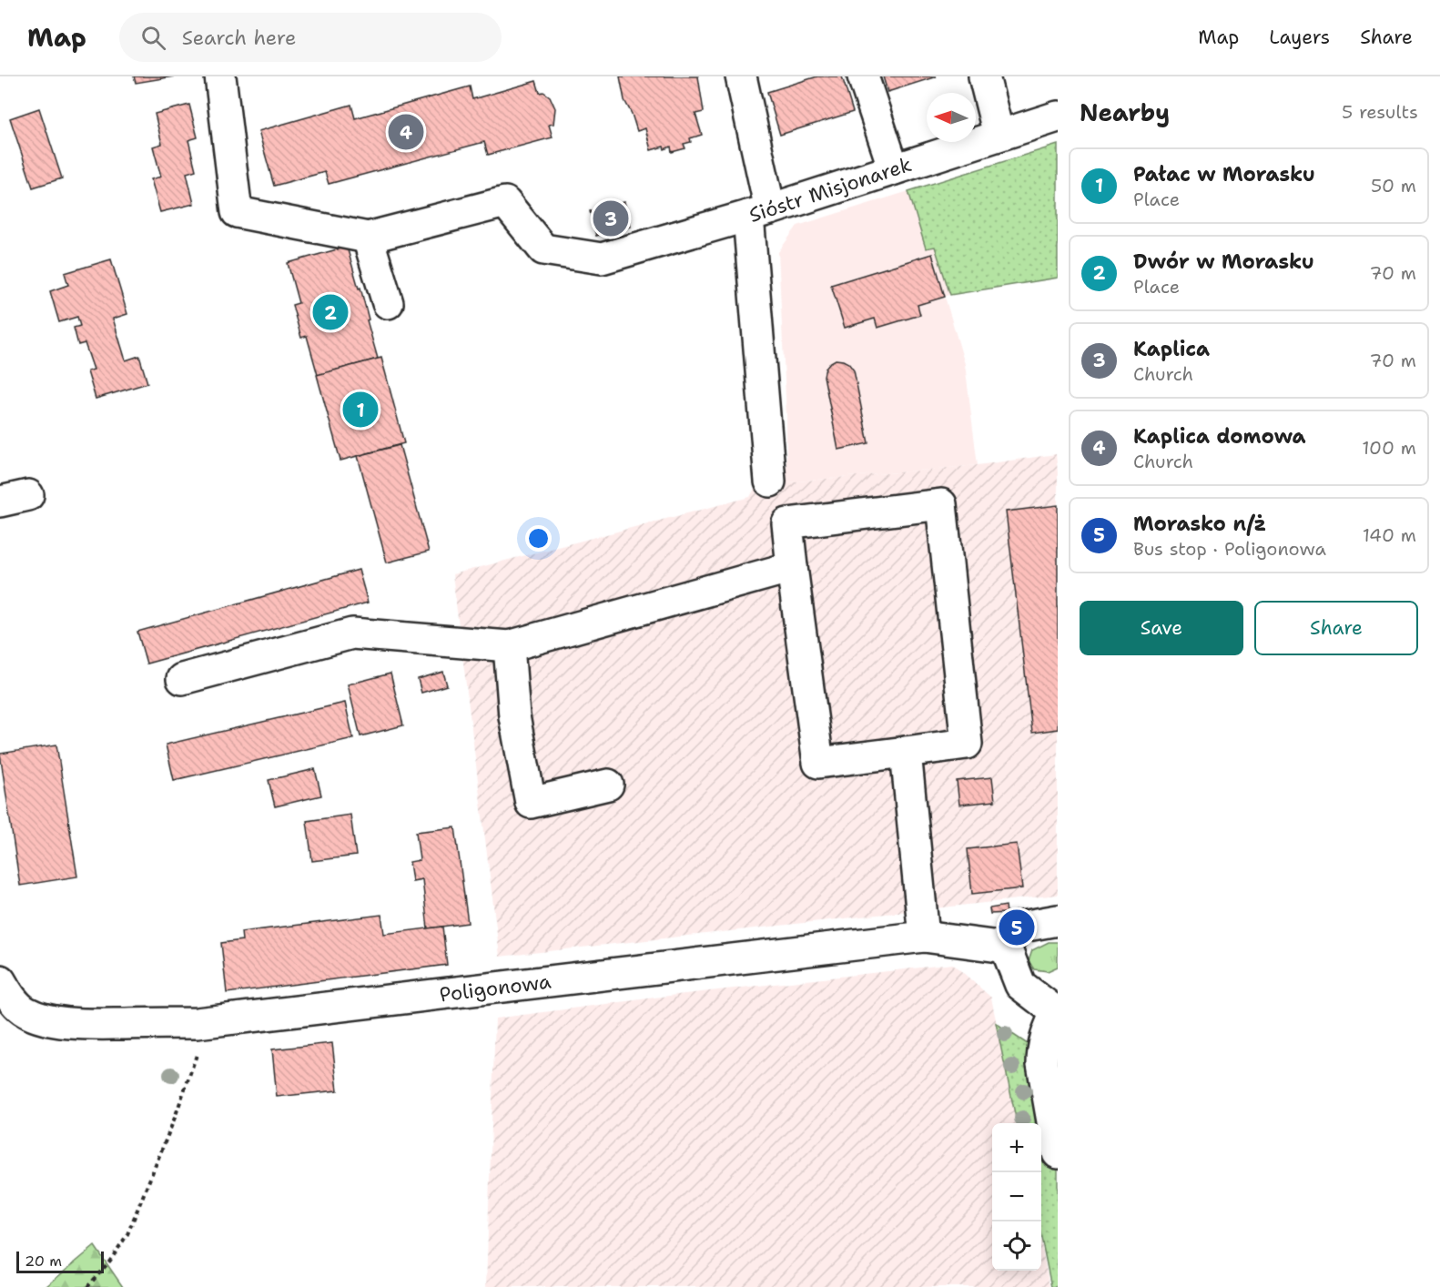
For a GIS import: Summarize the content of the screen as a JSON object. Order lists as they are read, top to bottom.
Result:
{
  "streets": {
    "street": ["Sióstr Misjonarek", "Poligonowa"]
  },
  "scale_bar": "20 m",
  "north": "left",
  "page": {
    "header": "Map",
    "search": "Search here",
    "nav": ["Map", "Layers", "Share"],
    "heading": ["Nearby", "5 results"],
    "pins": [
      "4",
      "3",
      "2",
      "1",
      "5"
    ],
    "list": [
      {
        "mark": "1",
        "name": "Pałac w Morasku",
        "note": "Place",
        "value": "50 m"
      },
      {
        "mark": "2",
        "name": "Dwór w Morasku",
        "note": "Place",
        "value": "70 m"
      },
      {
        "mark": "3",
        "name": "Kaplica",
        "note": "Church",
        "value": "70 m"
      },
      {
        "mark": "4",
        "name": "Kaplica domowa",
        "note": "Church",
        "value": "100 m"
      },
      {
        "mark": "5",
        "name": "Morasko n/ż",
        "note": "Bus stop · Poligonowa",
        "value": "140 m"
      }
    ],
    "buttons": ["Save", "Share"],
    "map_buttons": ["+", "−"],
    "scale": "20 m"
  }
}
